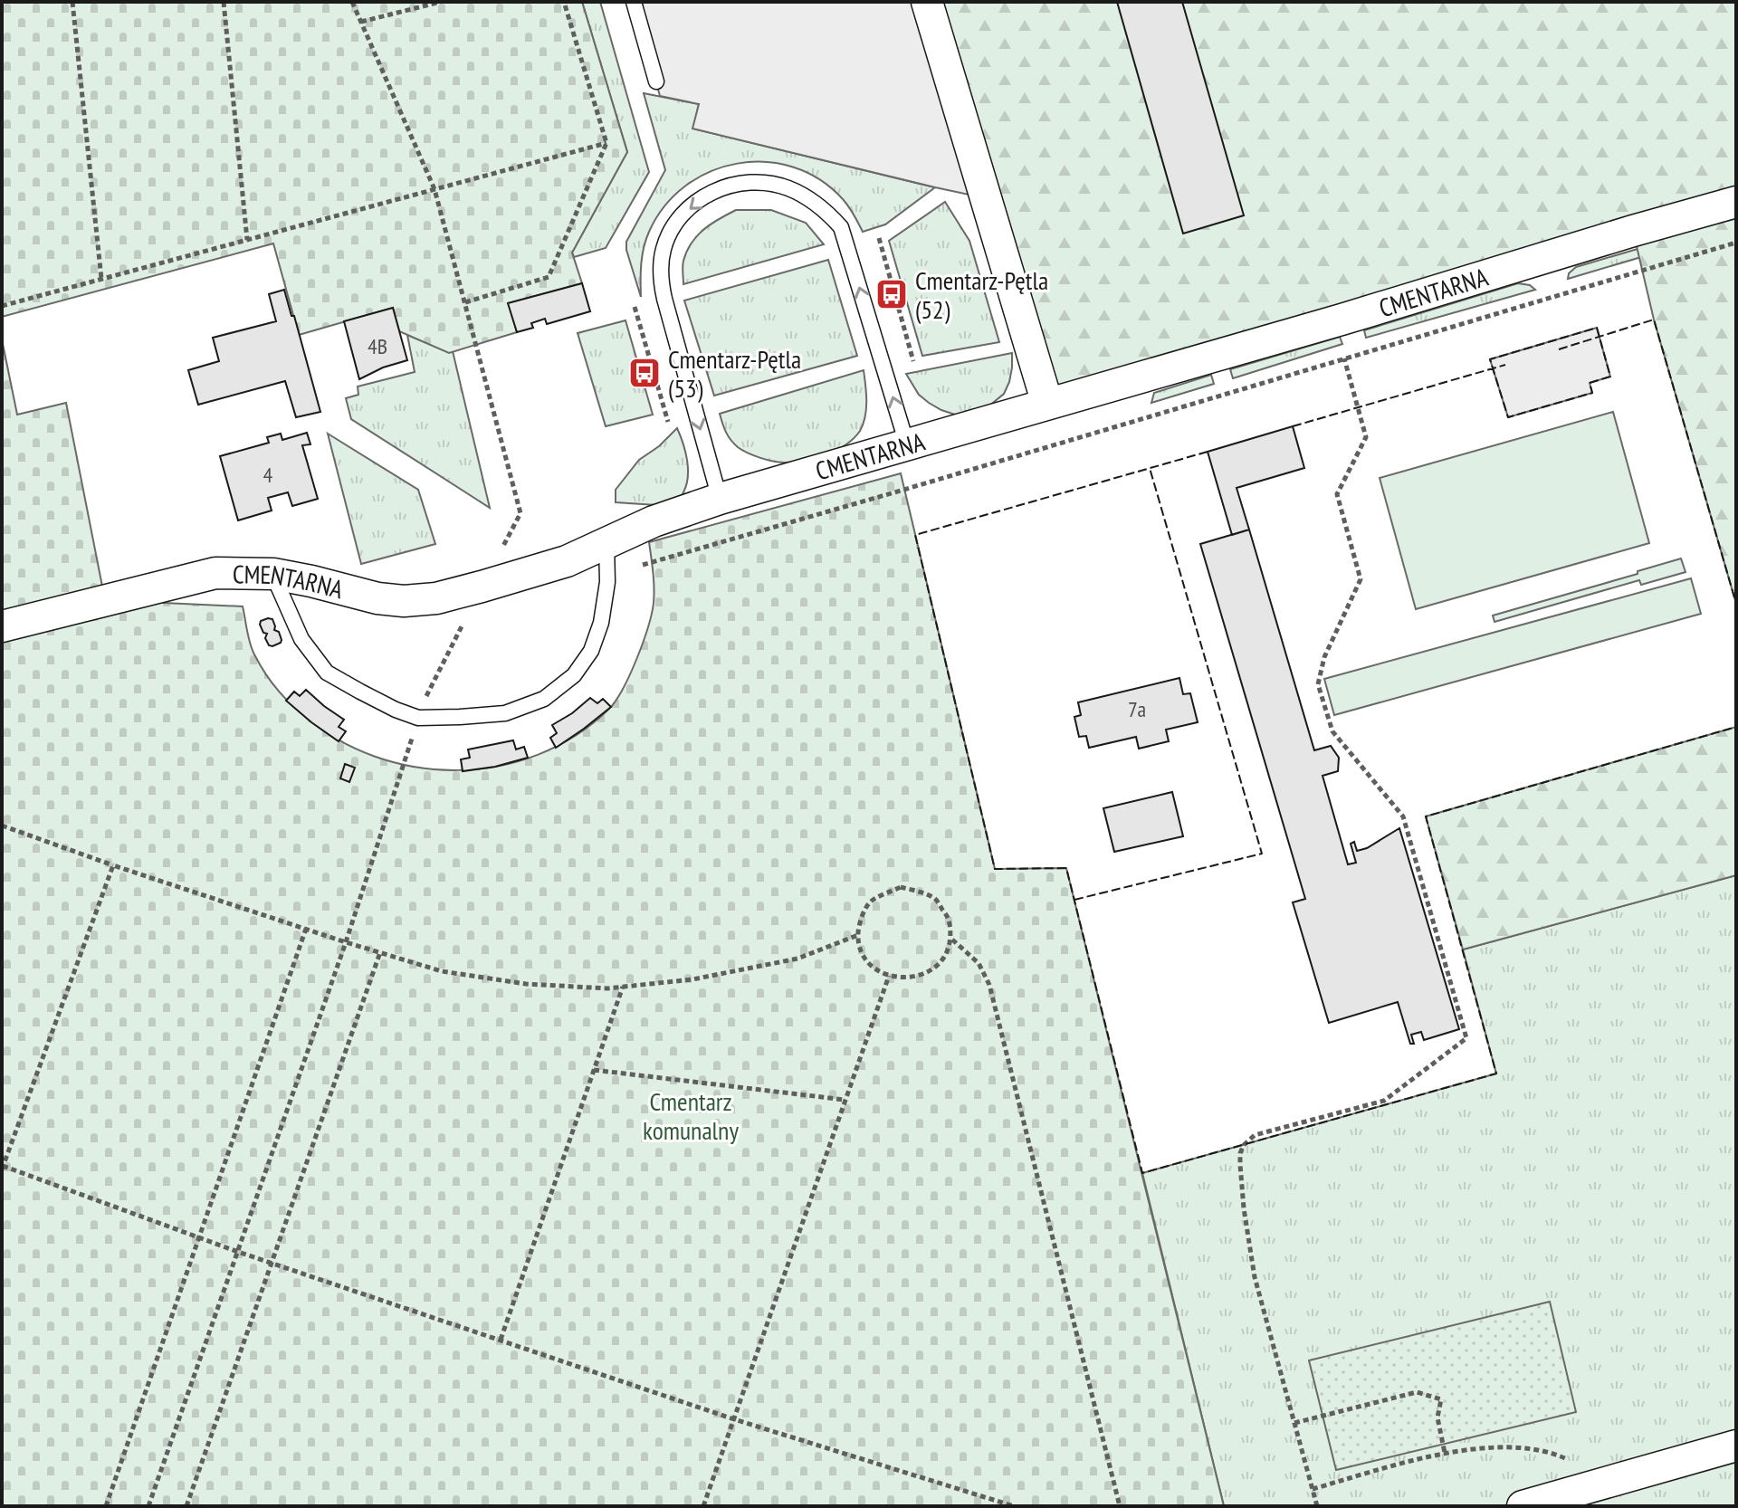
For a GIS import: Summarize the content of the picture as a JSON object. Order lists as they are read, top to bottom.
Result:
{
  "streets": {
    "street": ["CMENTARNA"]
  },
  "parks": ["Cmentarz komunalny"],
  "places": {
    "bus stop": ["Cmentarz-Pętla (52)", "Cmentarz-Pętla (53)"]
  },
  "house_numbers": ["4B", "4", "7a"]
}
